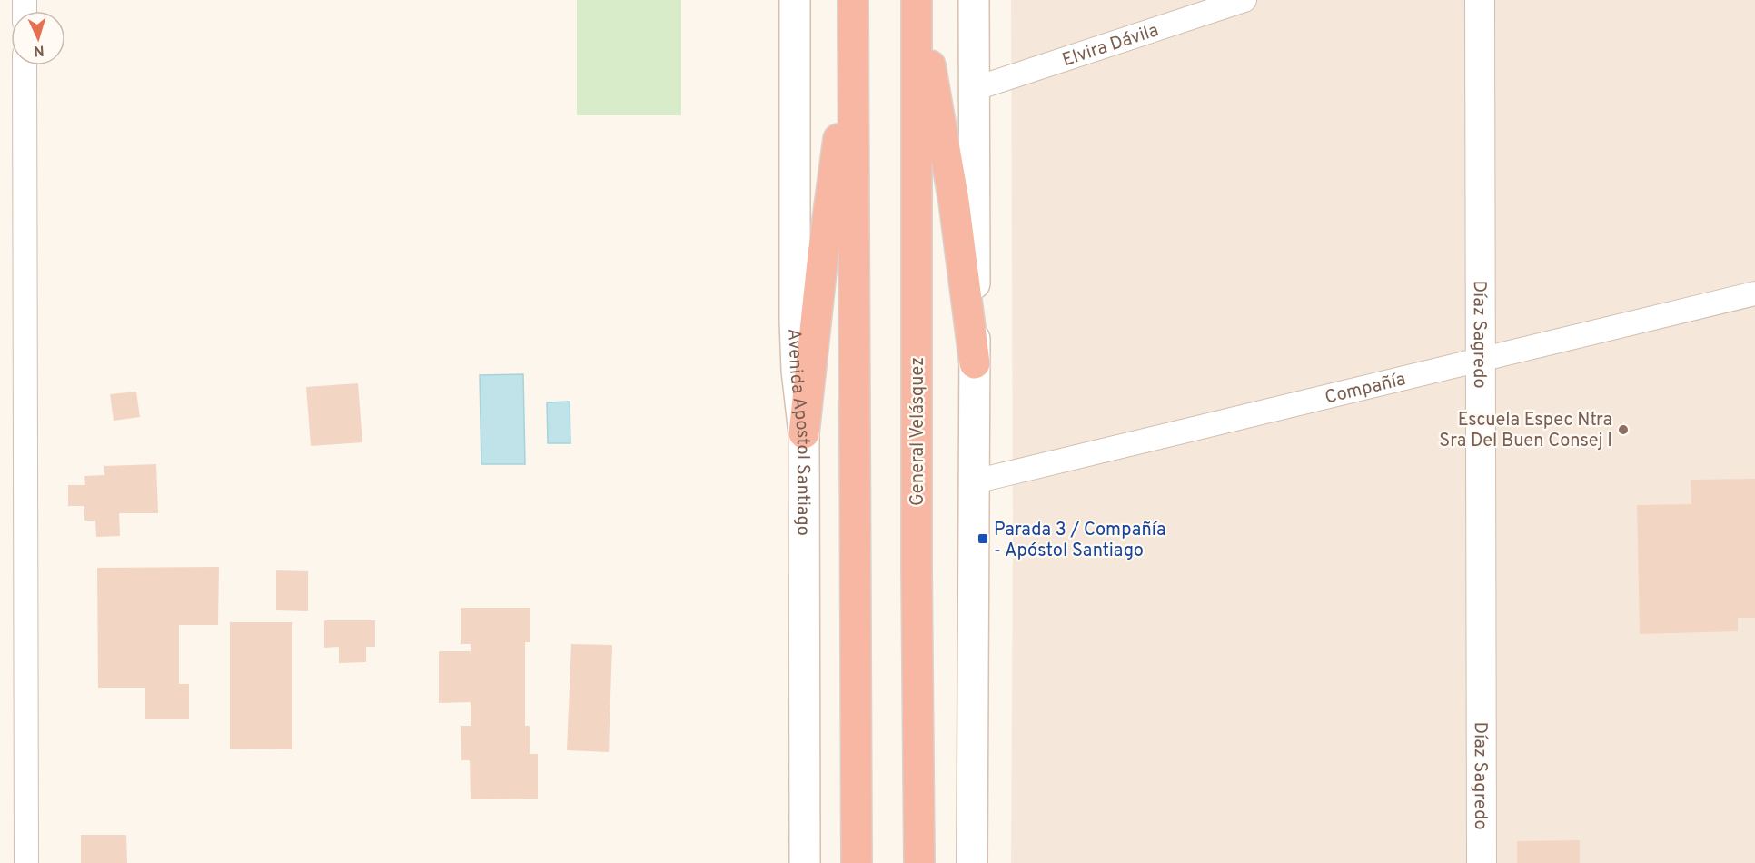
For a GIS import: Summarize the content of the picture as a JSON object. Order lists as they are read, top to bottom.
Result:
{
  "streets": {
    "highway": ["General Velásquez"],
    "main road": ["Avenida Apostol Santiago"],
    "street": ["Elvira Dávila", "Díaz Sagredo", "Compañía"]
  },
  "crossings": [
    ["Díaz Sagredo", "Compañía"]
  ],
  "places": {
    "other": ["Escuela Espec Ntra Sra Del Buen Consej I"],
    "transit": ["Parada 3 / Compañía - Apóstol Santiago"]
  },
  "north": "bottom"
}
